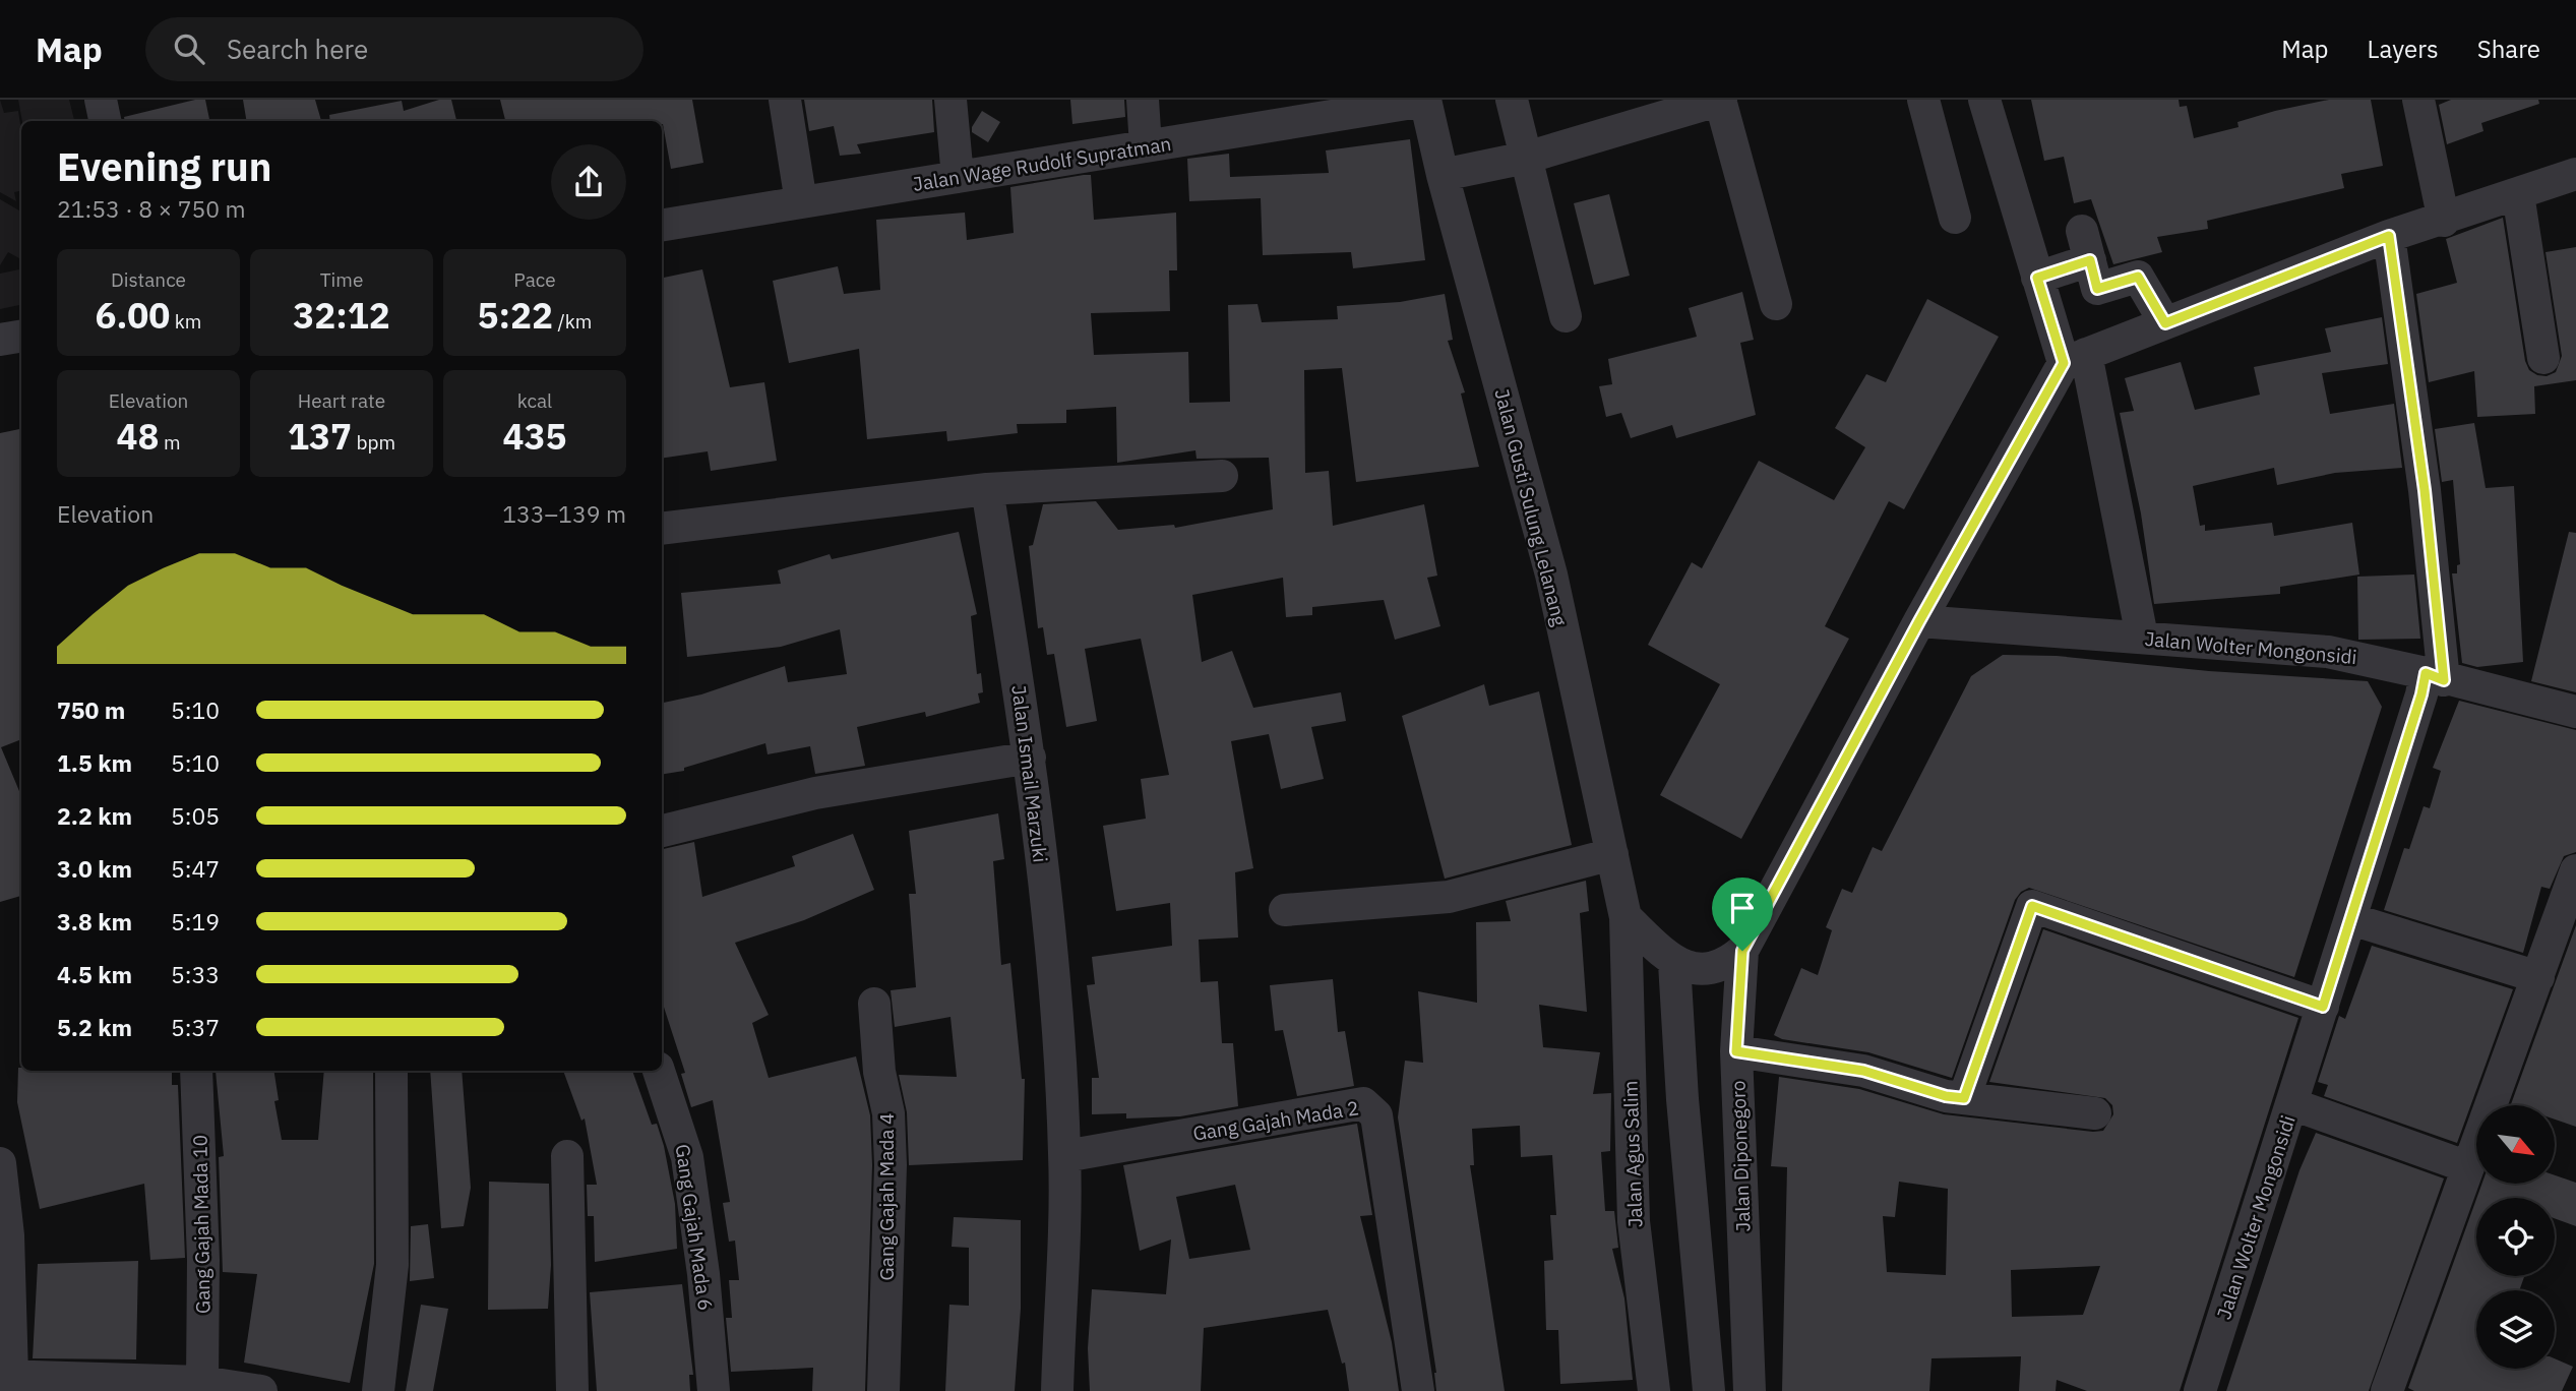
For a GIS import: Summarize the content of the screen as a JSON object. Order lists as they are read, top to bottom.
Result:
{
  "streets": {
    "street": [
      "Jalan Wage Rudolf Supratman",
      "Jalan Gusti Sulung Lelanang",
      "Jalan Wolter Mongonsidi",
      "Jalan Ismail Marzuki",
      "Gang Gajah Mada 2",
      "Jalan Agus Salim",
      "Jalan Diponegoro",
      "Gang Gajah Mada 4",
      "Gang Gajah Mada 10",
      "Gang Gajah Mada 6"
    ]
  },
  "crossings": [
    ["Jalan Wage Rudolf Supratman", "Jalan Gusti Sulung Lelanang"],
    ["Jalan Gusti Sulung Lelanang", "Jalan Agus Salim"],
    ["Jalan Wolter Mongonsidi", "Jalan Diponegoro"],
    ["Jalan Ismail Marzuki", "Gang Gajah Mada 2"]
  ],
  "north": "bottom right",
  "page": {
    "header": "Map",
    "search": "Search here",
    "nav": ["Map", "Layers", "Share"],
    "heading": ["Evening run", "21:53 · 8 × 750 m"],
    "stats": [
      ["Distance", "6.00 km"],
      ["Time", "32:12"],
      ["Pace", "5:22 /km"],
      ["Elevation", "48 m"],
      ["Heart rate", "137 bpm"],
      ["kcal", "435"]
    ],
    "chart": ["Elevation", "133–139 m"],
    "list": [
      {
        "name": "750 m",
        "note": "5:10"
      },
      {
        "name": "1.5 km",
        "note": "5:10"
      },
      {
        "name": "2.2 km",
        "note": "5:05"
      },
      {
        "name": "3.0 km",
        "note": "5:47"
      },
      {
        "name": "3.8 km",
        "note": "5:19"
      },
      {
        "name": "4.5 km",
        "note": "5:33"
      },
      {
        "name": "5.2 km",
        "note": "5:37"
      }
    ]
  }
}
